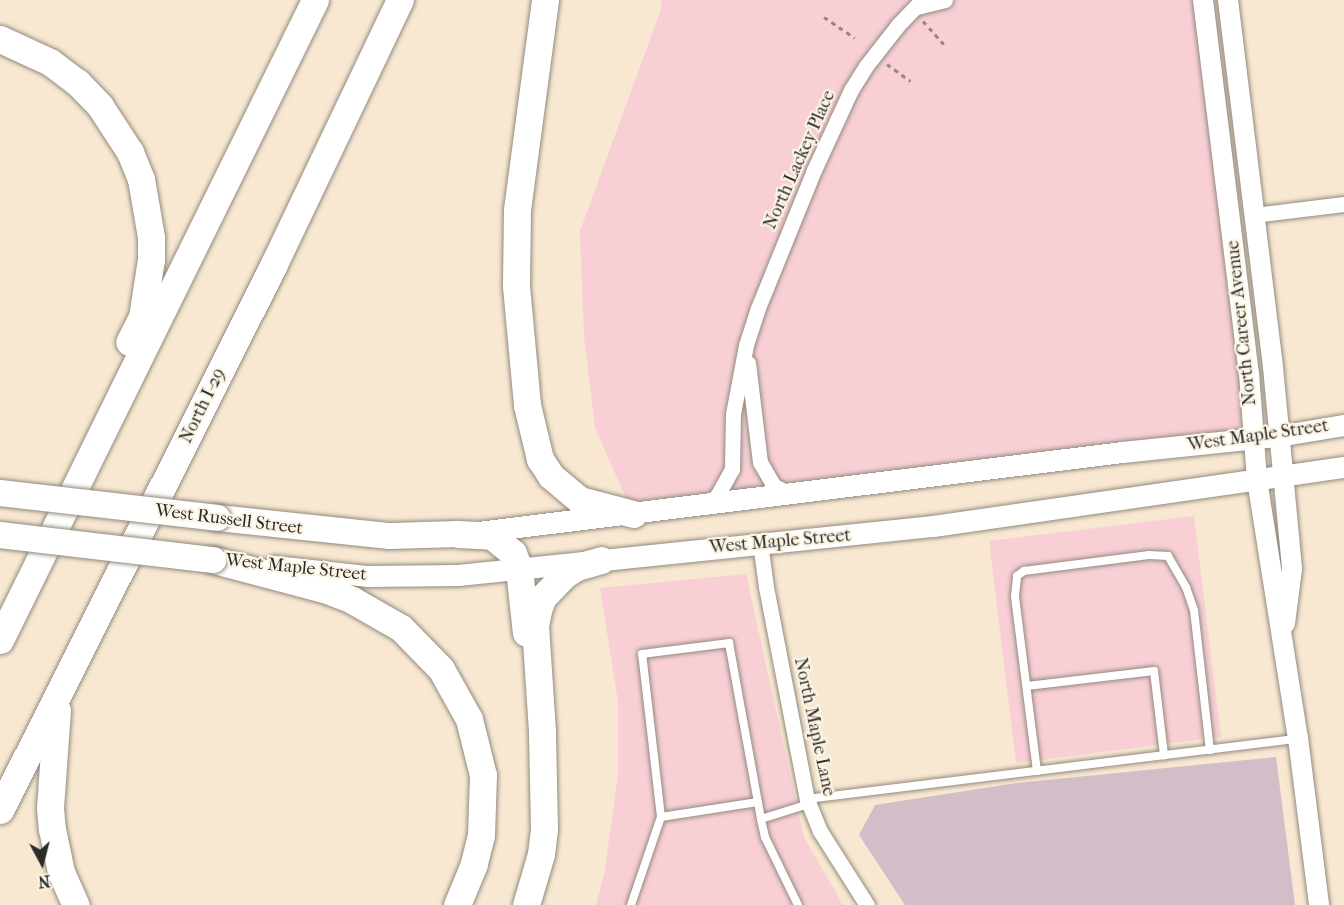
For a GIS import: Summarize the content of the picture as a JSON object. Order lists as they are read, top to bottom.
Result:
{
  "streets": {
    "highway": ["North I-29", "West Russell Street"],
    "main road": ["West Maple Street"],
    "street": ["North Lackey Place", "North Career Avenue", "North Maple Lane"]
  },
  "crossings": [
    ["North Lackey Place", "West Maple Street"],
    ["North Career Avenue", "West Maple Street"],
    ["West Maple Street", "West Russell Street"],
    ["West Maple Street", "North Maple Lane"]
  ],
  "north": "bottom"
}
